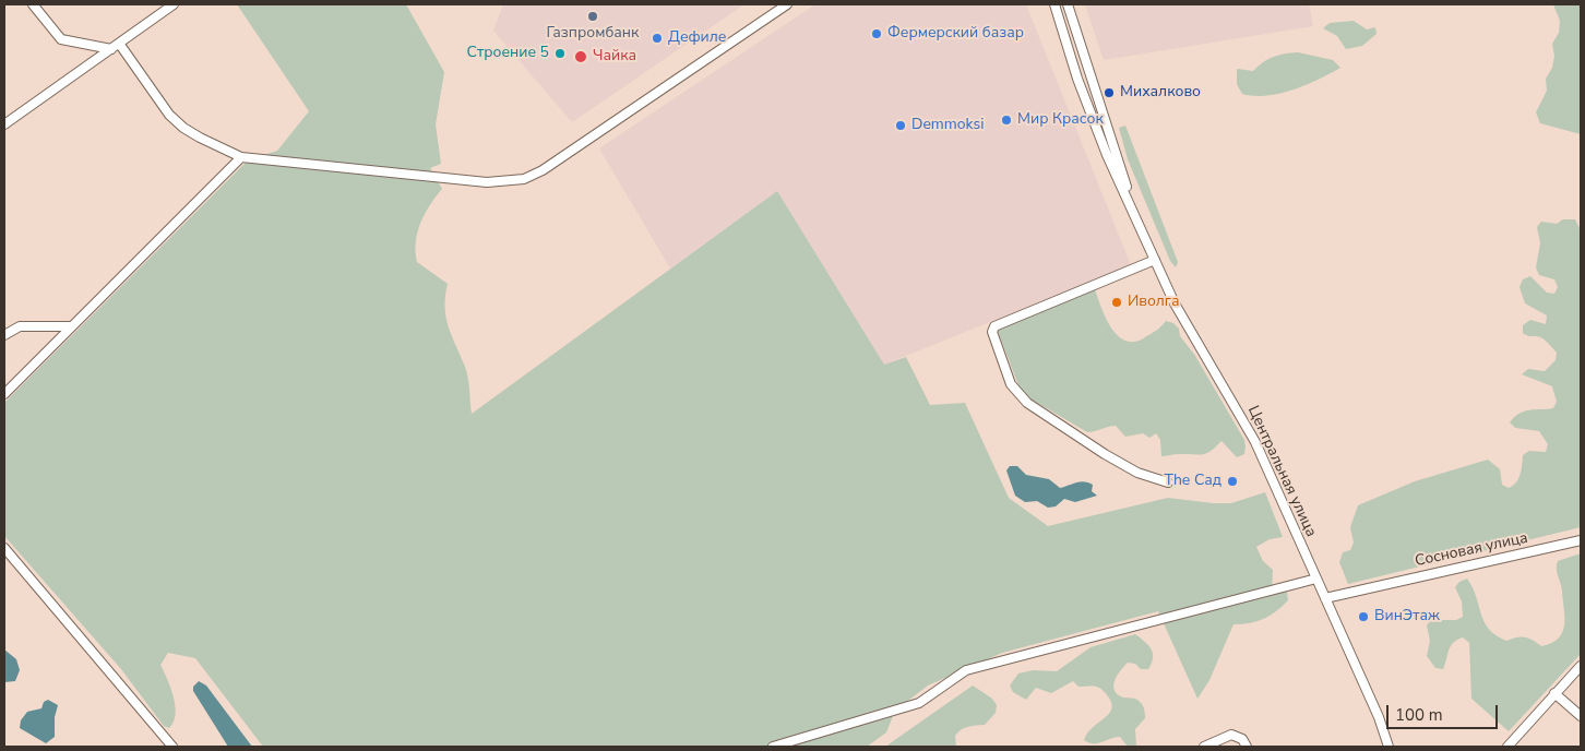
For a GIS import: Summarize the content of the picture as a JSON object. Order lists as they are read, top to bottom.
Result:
{
  "streets": {
    "street": ["Центральная улица", "Сосновая улица"]
  },
  "crossings": [
    ["Центральная улица", "Сосновая улица"]
  ],
  "places": [
    "Газпромбанк",
    "Фермерский базар",
    "Дефиле",
    "Строение 5",
    "Чайка",
    "Михалково",
    "Мир Красок",
    "Demmoksi",
    "Иволга",
    "The Сад",
    "ВинЭтаж"
  ],
  "scale_bar": "100 m"
}
